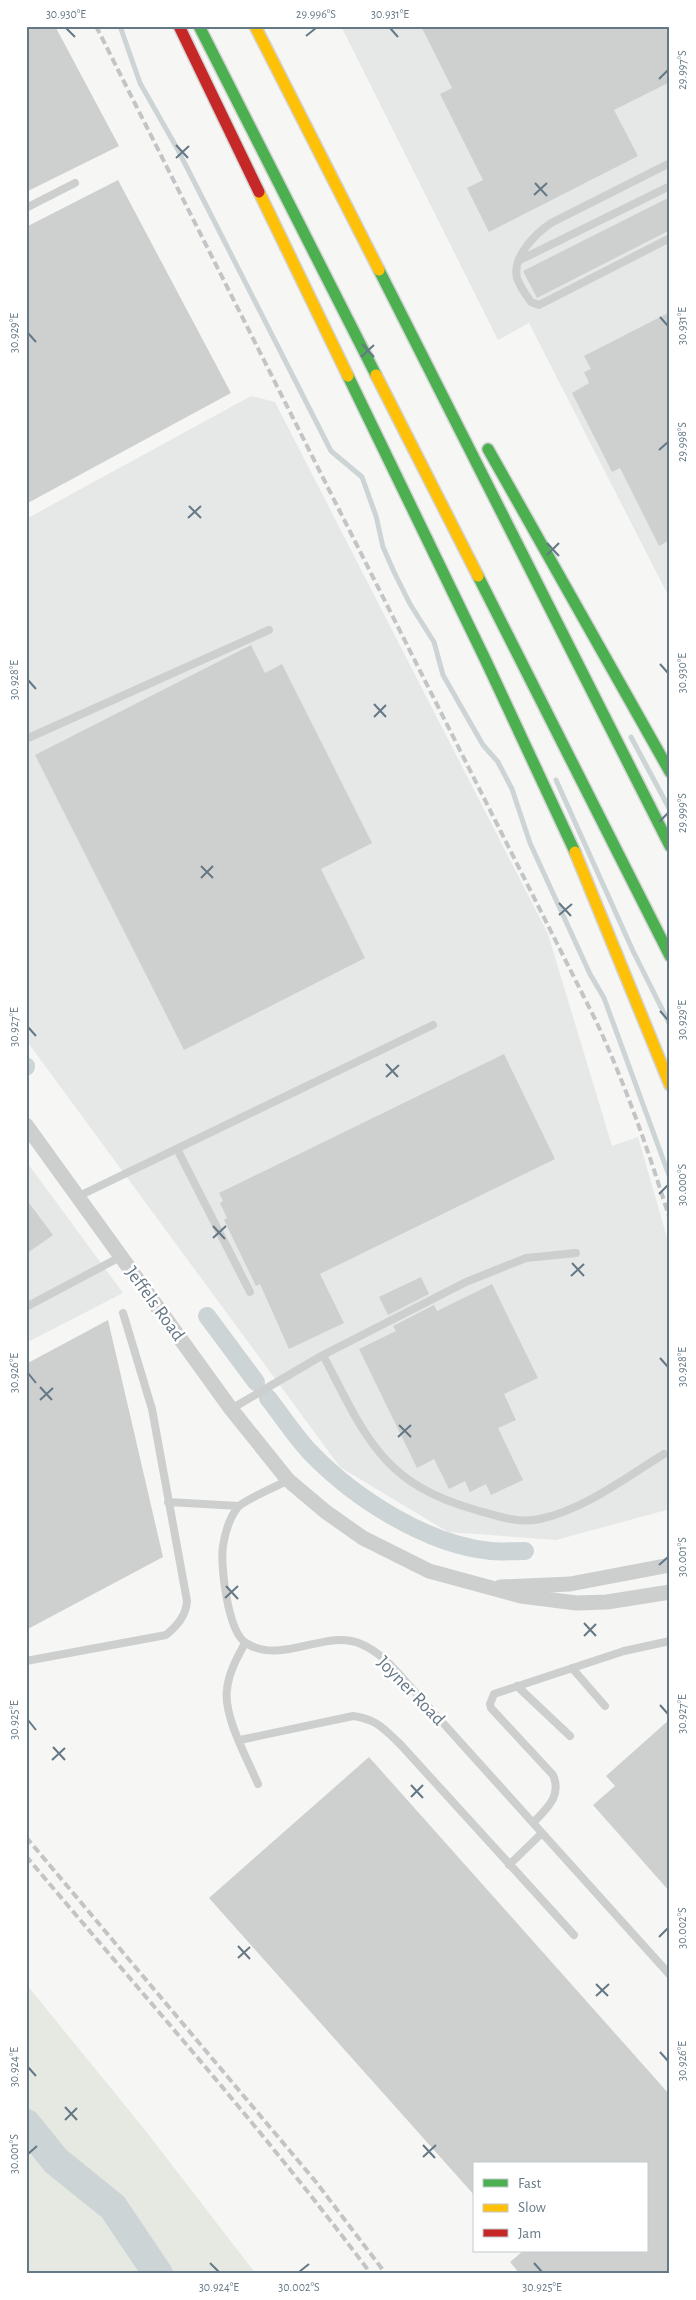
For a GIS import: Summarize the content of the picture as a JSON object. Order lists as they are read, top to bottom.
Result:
{
  "streets": {
    "street": ["Jeffels Road"],
    "lane": ["Joyner Road"]
  },
  "legend": ["Fast", "Slow", "Jam"],
  "coordinates": [
    "30.930°E",
    "29.996°S",
    "30.931°E",
    "29.997°S",
    "30.929°E",
    "29.998°S",
    "30.928°E",
    "29.999°S",
    "30.927°E",
    "30.000°S",
    "30.926°E",
    "30.001°S",
    "30.925°E",
    "30.002°S",
    "30.924°E"
  ]
}
